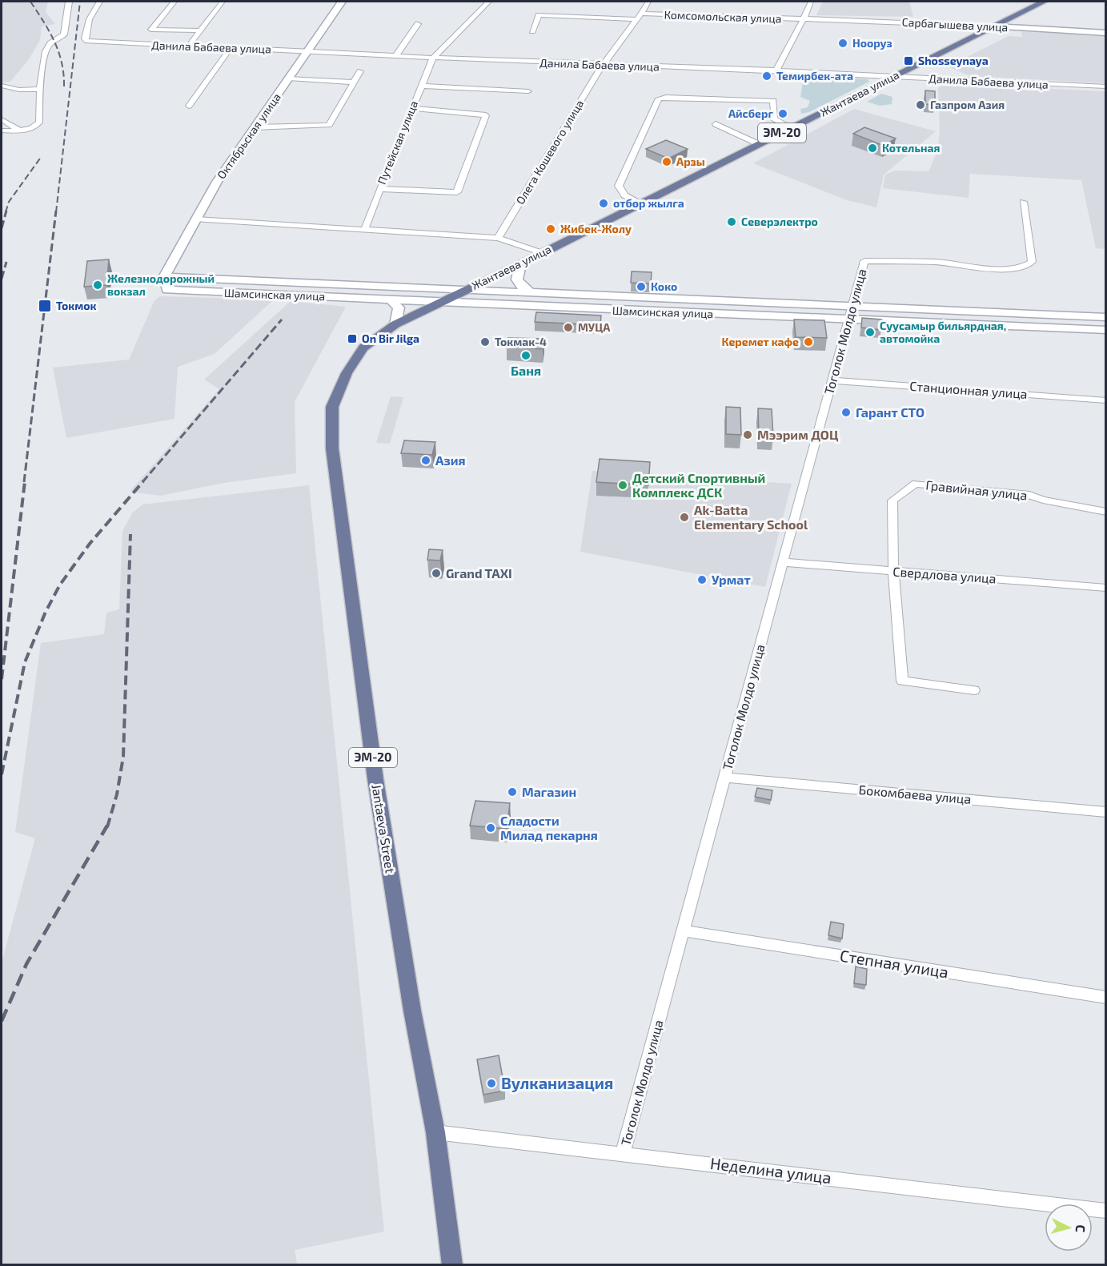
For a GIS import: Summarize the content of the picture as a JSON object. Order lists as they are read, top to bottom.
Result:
{
  "streets": {
    "main road": ["Жантаева улица", "ЭМ-20", "Jantaeva Street"],
    "street": [
      "Комсомольская улица",
      "Сарбагышева улица",
      "Данила Бабаева улица",
      "Октябрьская улица",
      "Путейская улица",
      "Олега Кошевого улица",
      "Шамсинская улица",
      "Тоголок Молдо улица",
      "Станционная улица",
      "Гравийная улица",
      "Свердлова улица",
      "Бокомбаева улица",
      "Степная улица",
      "Неделина улица"
    ]
  },
  "crossings": [
    ["Комсомольская улица", "Сарбагышева улица"],
    ["Комсомольская улица", "Олега Кошевого улица"],
    ["Сарбагышева улица", "Жантаева улица"],
    ["Данила Бабаева улица", "Жантаева улица"],
    ["Данила Бабаева улица", "Октябрьская улица"],
    ["Данила Бабаева улица", "Путейская улица"],
    ["Данила Бабаева улица", "Олега Кошевого улица"],
    ["Жантаева улица", "Шамсинская улица"],
    ["Жантаева улица", "Jantaeva Street"],
    ["Октябрьская улица", "Шамсинская улица"],
    ["Шамсинская улица", "Тоголок Молдо улица"],
    ["Шамсинская улица", "Jantaeva Street"],
    ["Тоголок Молдо улица", "Станционная улица"],
    ["Тоголок Молдо улица", "Свердлова улица"],
    ["Тоголок Молдо улица", "Бокомбаева улица"],
    ["Тоголок Молдо улица", "Степная улица"],
    ["Тоголок Молдо улица", "Неделина улица"],
    ["Гравийная улица", "Свердлова улица"],
    ["Jantaeva Street", "Неделина улица"]
  ],
  "places": {
    "other": [
      "Нооруз",
      "Темирбек-ата",
      "Газпром Азия",
      "Айсберг",
      "Котельная",
      "Арзы",
      "отбор жылга",
      "Северэлектро",
      "Жибек-Жолу",
      "Железнодорожный вокзал",
      "Коко",
      "МУЦА",
      "Суусамыр бильярдная, автомойка",
      "Токмак-4",
      "Керемет кафе",
      "Баня",
      "Гарант СТО",
      "Мээрим ДОЦ",
      "Азия",
      "Детский Спортивный Комплекс ДСК",
      "Ak-Batta Elementary School",
      "Grand TAXI",
      "Урмат",
      "Магазин",
      "Сладости Милад пекарня",
      "Вулканизация"
    ],
    "transit": ["Shosseynaya", "Токмок", "On Bir Jilga"]
  },
  "north": "right"
}
